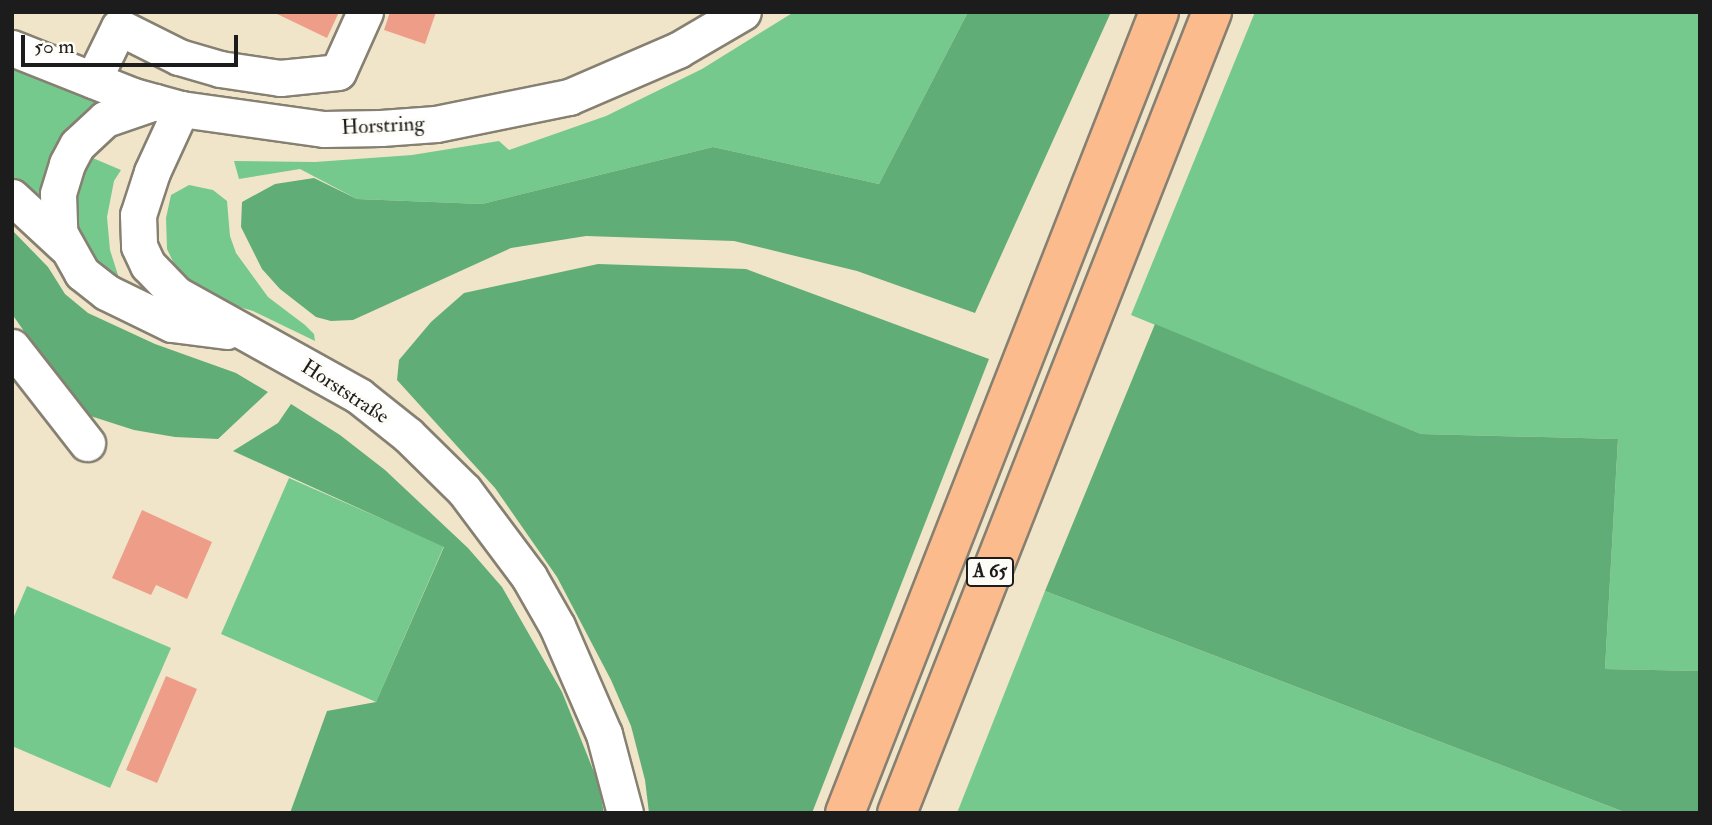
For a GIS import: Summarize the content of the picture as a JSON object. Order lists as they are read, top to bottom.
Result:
{
  "streets": {
    "highway": ["A 65"],
    "street": ["Horstring", "Horststraße"]
  },
  "crossings": [
    ["Horstring", "Horststraße"]
  ],
  "scale_bar": "50 m"
}
